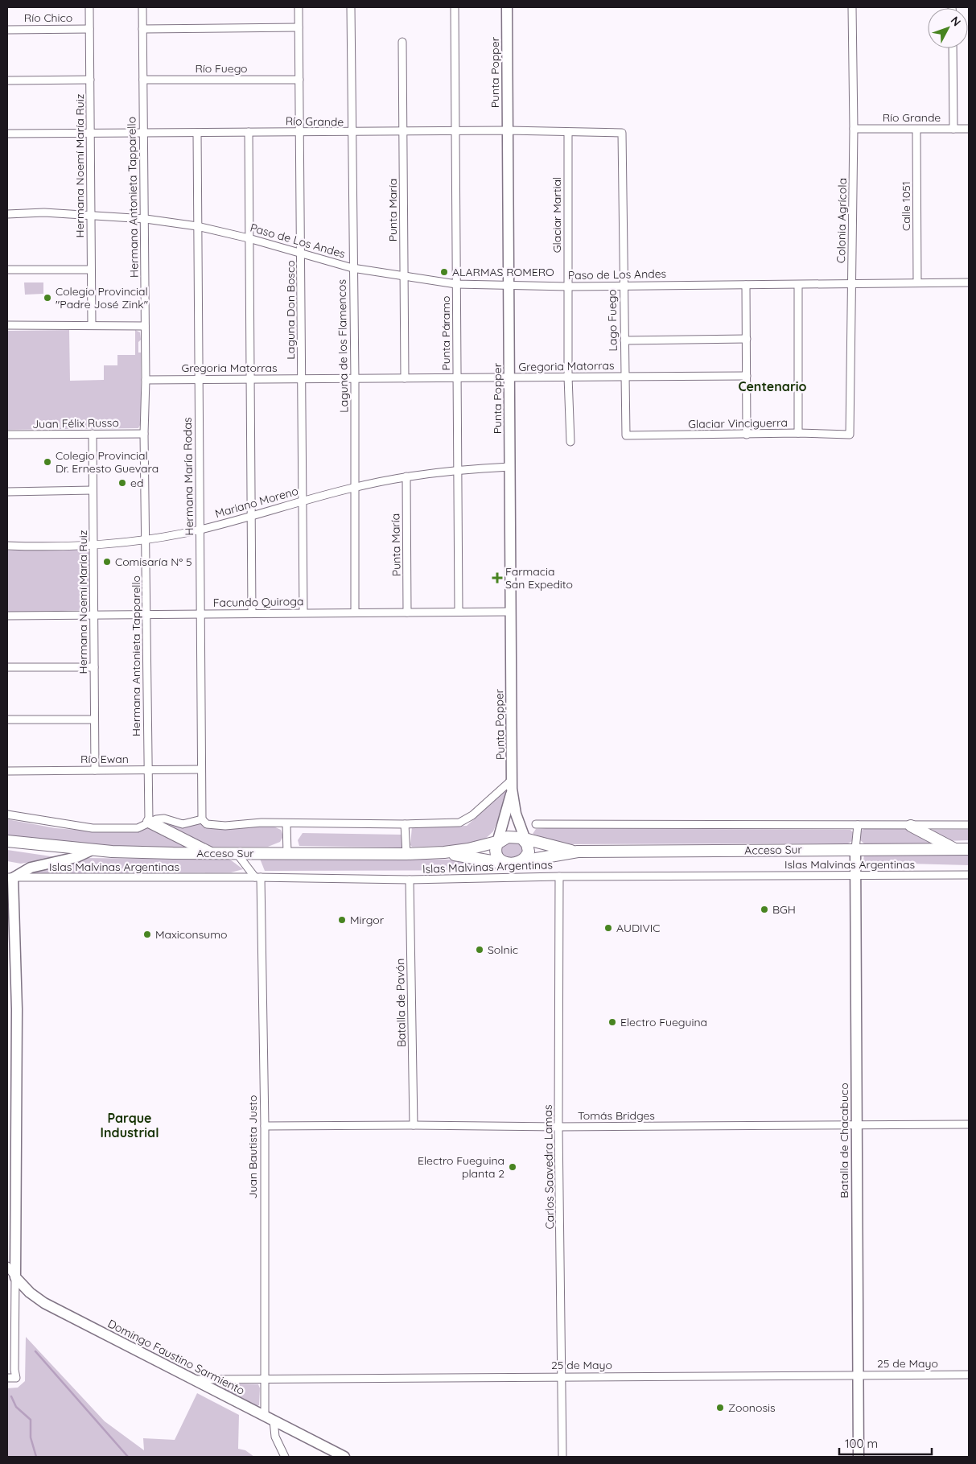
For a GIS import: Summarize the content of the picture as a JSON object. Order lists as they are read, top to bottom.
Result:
{
  "streets": {
    "main road": ["Acceso Sur"],
    "street": [
      "Río Chico",
      "Río Fuego",
      "Punta Popper",
      "Río Grande",
      "Hermana Noemí María Ruiz",
      "Hermana Antonieta Tapparello",
      "Calle 1051",
      "Punta María",
      "Glaciar Martial",
      "Colonia Agrícola",
      "Paso de Los Andes",
      "Laguna Don Bosco",
      "Lago Fuego",
      "Punta Páramo",
      "Laguna de los Flamencos",
      "Gregoria Matorras",
      "Juan Félix Russo",
      "Glaciar Vinciguerra",
      "Hermana María Rodas",
      "Mariano Moreno",
      "Facundo Quiroga",
      "Río Ewan",
      "Islas Malvinas Argentinas",
      "Batalla de Pavón",
      "Tomás Bridges",
      "Batalla de Chacabuco",
      "Juan Bautista Justo",
      "Carlos Saavedra Lamas",
      "Domingo Faustino Sarmiento",
      "25 de Mayo"
    ]
  },
  "crossings": [
    ["Río Chico", "Hermana Noemí María Ruiz"],
    ["Río Fuego", "Hermana Antonieta Tapparello"],
    ["Río Fuego", "Laguna Don Bosco"],
    ["Punta Popper", "Río Grande"],
    ["Punta Popper", "Paso de Los Andes"],
    ["Punta Popper", "Gregoria Matorras"],
    ["Punta Popper", "Mariano Moreno"],
    ["Punta Popper", "Facundo Quiroga"],
    ["Punta Popper", "Acceso Sur"],
    ["Río Grande", "Hermana Noemí María Ruiz"],
    ["Río Grande", "Hermana Antonieta Tapparello"],
    ["Río Grande", "Calle 1051"],
    ["Río Grande", "Punta María"],
    ["Río Grande", "Glaciar Martial"],
    ["Río Grande", "Colonia Agrícola"],
    ["Río Grande", "Laguna Don Bosco"],
    ["Río Grande", "Lago Fuego"],
    ["Río Grande", "Punta Páramo"],
    ["Río Grande", "Laguna de los Flamencos"],
    ["Río Grande", "Hermana María Rodas"],
    ["Hermana Noemí María Ruiz", "Paso de Los Andes"],
    ["Hermana Noemí María Ruiz", "Juan Félix Russo"],
    ["Hermana Noemí María Ruiz", "Mariano Moreno"],
    ["Hermana Noemí María Ruiz", "Facundo Quiroga"],
    ["Hermana Noemí María Ruiz", "Río Ewan"],
    ["Hermana Antonieta Tapparello", "Paso de Los Andes"],
    ["Hermana Antonieta Tapparello", "Gregoria Matorras"],
    ["Hermana Antonieta Tapparello", "Juan Félix Russo"],
    ["Hermana Antonieta Tapparello", "Mariano Moreno"],
    ["Hermana Antonieta Tapparello", "Facundo Quiroga"],
    ["Hermana Antonieta Tapparello", "Río Ewan"],
    ["Calle 1051", "Paso de Los Andes"],
    ["Punta María", "Paso de Los Andes"],
    ["Punta María", "Gregoria Matorras"],
    ["Punta María", "Mariano Moreno"],
    ["Punta María", "Facundo Quiroga"],
    ["Glaciar Martial", "Paso de Los Andes"],
    ["Glaciar Martial", "Gregoria Matorras"],
    ["Colonia Agrícola", "Paso de Los Andes"],
    ["Colonia Agrícola", "Glaciar Vinciguerra"],
    ["Paso de Los Andes", "Laguna Don Bosco"],
    ["Paso de Los Andes", "Lago Fuego"],
    ["Paso de Los Andes", "Punta Páramo"],
    ["Paso de Los Andes", "Laguna de los Flamencos"],
    ["Paso de Los Andes", "Hermana María Rodas"],
    ["Laguna Don Bosco", "Gregoria Matorras"],
    ["Laguna Don Bosco", "Mariano Moreno"],
    ["Laguna Don Bosco", "Facundo Quiroga"],
    ["Lago Fuego", "Gregoria Matorras"],
    ["Lago Fuego", "Glaciar Vinciguerra"],
    ["Punta Páramo", "Gregoria Matorras"],
    ["Punta Páramo", "Mariano Moreno"],
    ["Punta Páramo", "Facundo Quiroga"],
    ["Laguna de los Flamencos", "Gregoria Matorras"],
    ["Laguna de los Flamencos", "Mariano Moreno"],
    ["Laguna de los Flamencos", "Facundo Quiroga"],
    ["Gregoria Matorras", "Hermana María Rodas"],
    ["Hermana María Rodas", "Mariano Moreno"],
    ["Hermana María Rodas", "Facundo Quiroga"],
    ["Hermana María Rodas", "Río Ewan"],
    ["Acceso Sur", "Batalla de Chacabuco"],
    ["Islas Malvinas Argentinas", "Batalla de Pavón"],
    ["Islas Malvinas Argentinas", "Batalla de Chacabuco"],
    ["Islas Malvinas Argentinas", "Juan Bautista Justo"],
    ["Islas Malvinas Argentinas", "Carlos Saavedra Lamas"],
    ["Batalla de Pavón", "Tomás Bridges"],
    ["Tomás Bridges", "Batalla de Chacabuco"],
    ["Tomás Bridges", "Juan Bautista Justo"],
    ["Tomás Bridges", "Carlos Saavedra Lamas"],
    ["Batalla de Chacabuco", "25 de Mayo"],
    ["Juan Bautista Justo", "Domingo Faustino Sarmiento"],
    ["Juan Bautista Justo", "25 de Mayo"],
    ["Carlos Saavedra Lamas", "25 de Mayo"],
    ["Domingo Faustino Sarmiento", "25 de Mayo"]
  ],
  "districts": ["Centenario", "Parque Industrial"],
  "places": {
    "other": [
      "ALARMAS ROMERO",
      "Colegio Provincial \"Padre José Zink\"",
      "Colegio Provincial Dr. Ernesto Guevara",
      "ed",
      "Comisaría N° 5",
      "BGH",
      "Mirgor",
      "AUDIVIC",
      "Maxiconsumo",
      "Solnic",
      "Electro Fueguina",
      "Electro Fueguina planta 2",
      "Zoonosis"
    ],
    "health": ["Farmacia San Expedito"]
  },
  "scale_bar": "100 m",
  "north": "top right"
}
